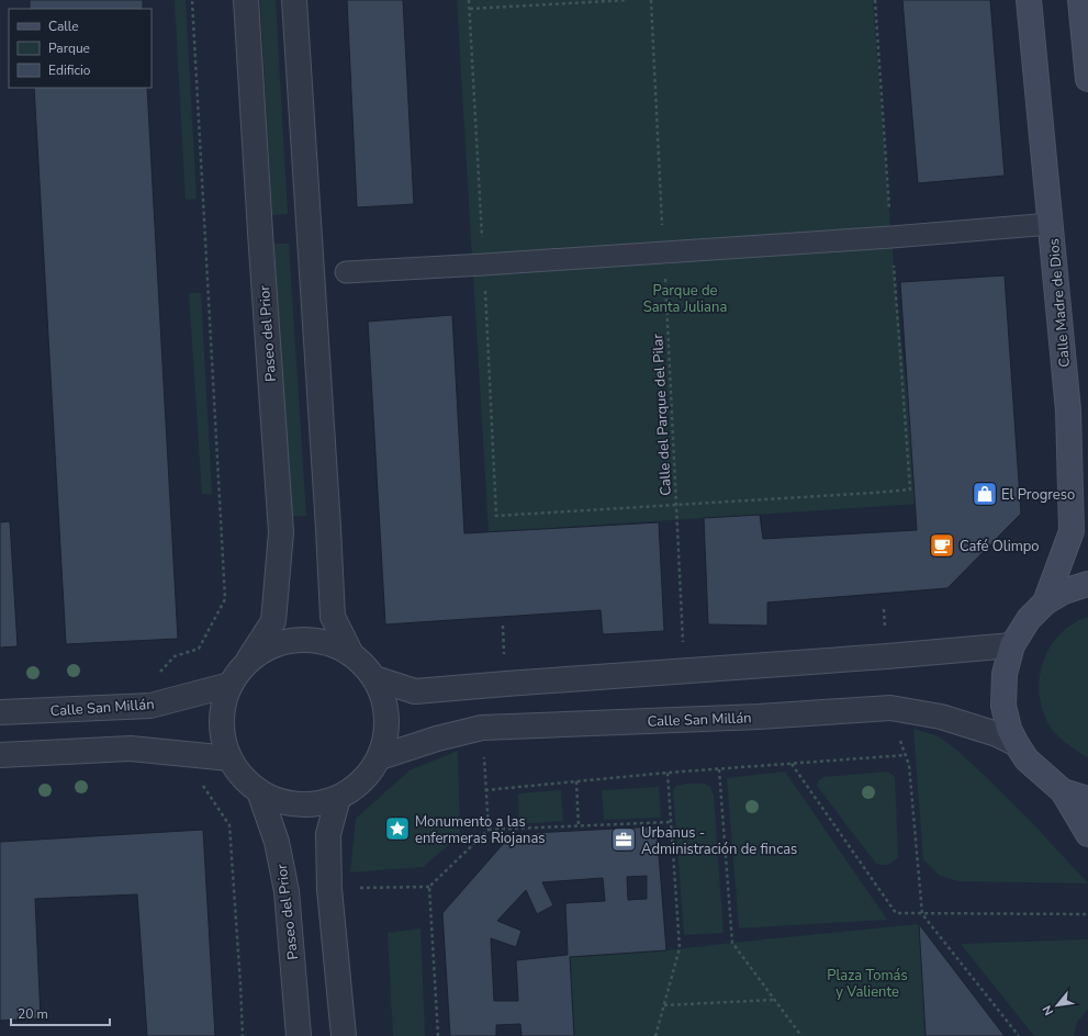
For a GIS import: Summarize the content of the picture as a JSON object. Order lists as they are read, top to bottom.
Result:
{
  "streets": {
    "main road": ["Calle Madre de Dios"],
    "street": ["Paseo del Prior", "Calle San Millán"],
    "path": ["Calle del Parque del Pilar"]
  },
  "crossings": [
    ["Paseo del Prior", "Calle San Millán"]
  ],
  "parks": ["Parque de Santa Juliana", "Plaza Tomás y Valiente"],
  "places": {
    "shop": ["El Progreso"],
    "cafe": ["Café Olimpo"],
    "place": ["Monumento a las enfermeras Riojanas"],
    "office": ["Urbanus - Administración de fincas"]
  },
  "legend": ["Calle", "Parque", "Edificio"],
  "scale_bar": "20 m",
  "north": "bottom left"
}
